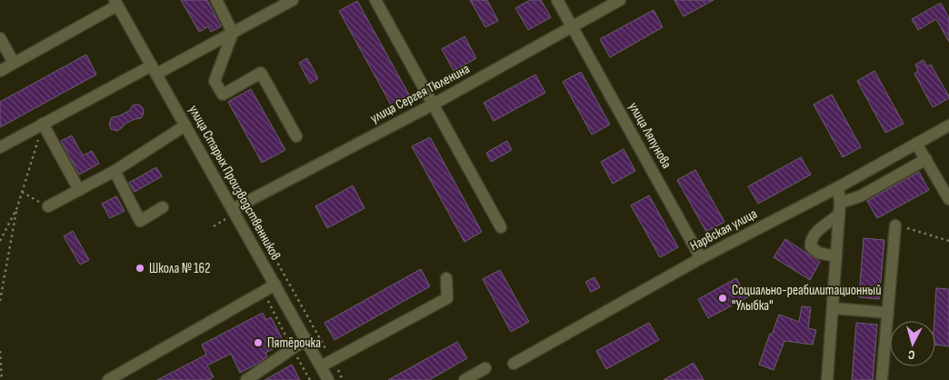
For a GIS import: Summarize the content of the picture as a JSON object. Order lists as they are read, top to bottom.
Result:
{
  "streets": {
    "street": [
      "улица Сергея Тюленина",
      "улица Ляпунова",
      "улица Старых Производственников",
      "Нарвская улица"
    ]
  },
  "crossings": [
    ["улица Сергея Тюленина", "улица Ляпунова"],
    ["улица Сергея Тюленина", "улица Старых Производственников"],
    ["улица Ляпунова", "Нарвская улица"]
  ],
  "places": ["Школа № 162", "Социально-реабилитационный \"Улыбка\"", "Пятёрочка"],
  "north": "bottom"
}
